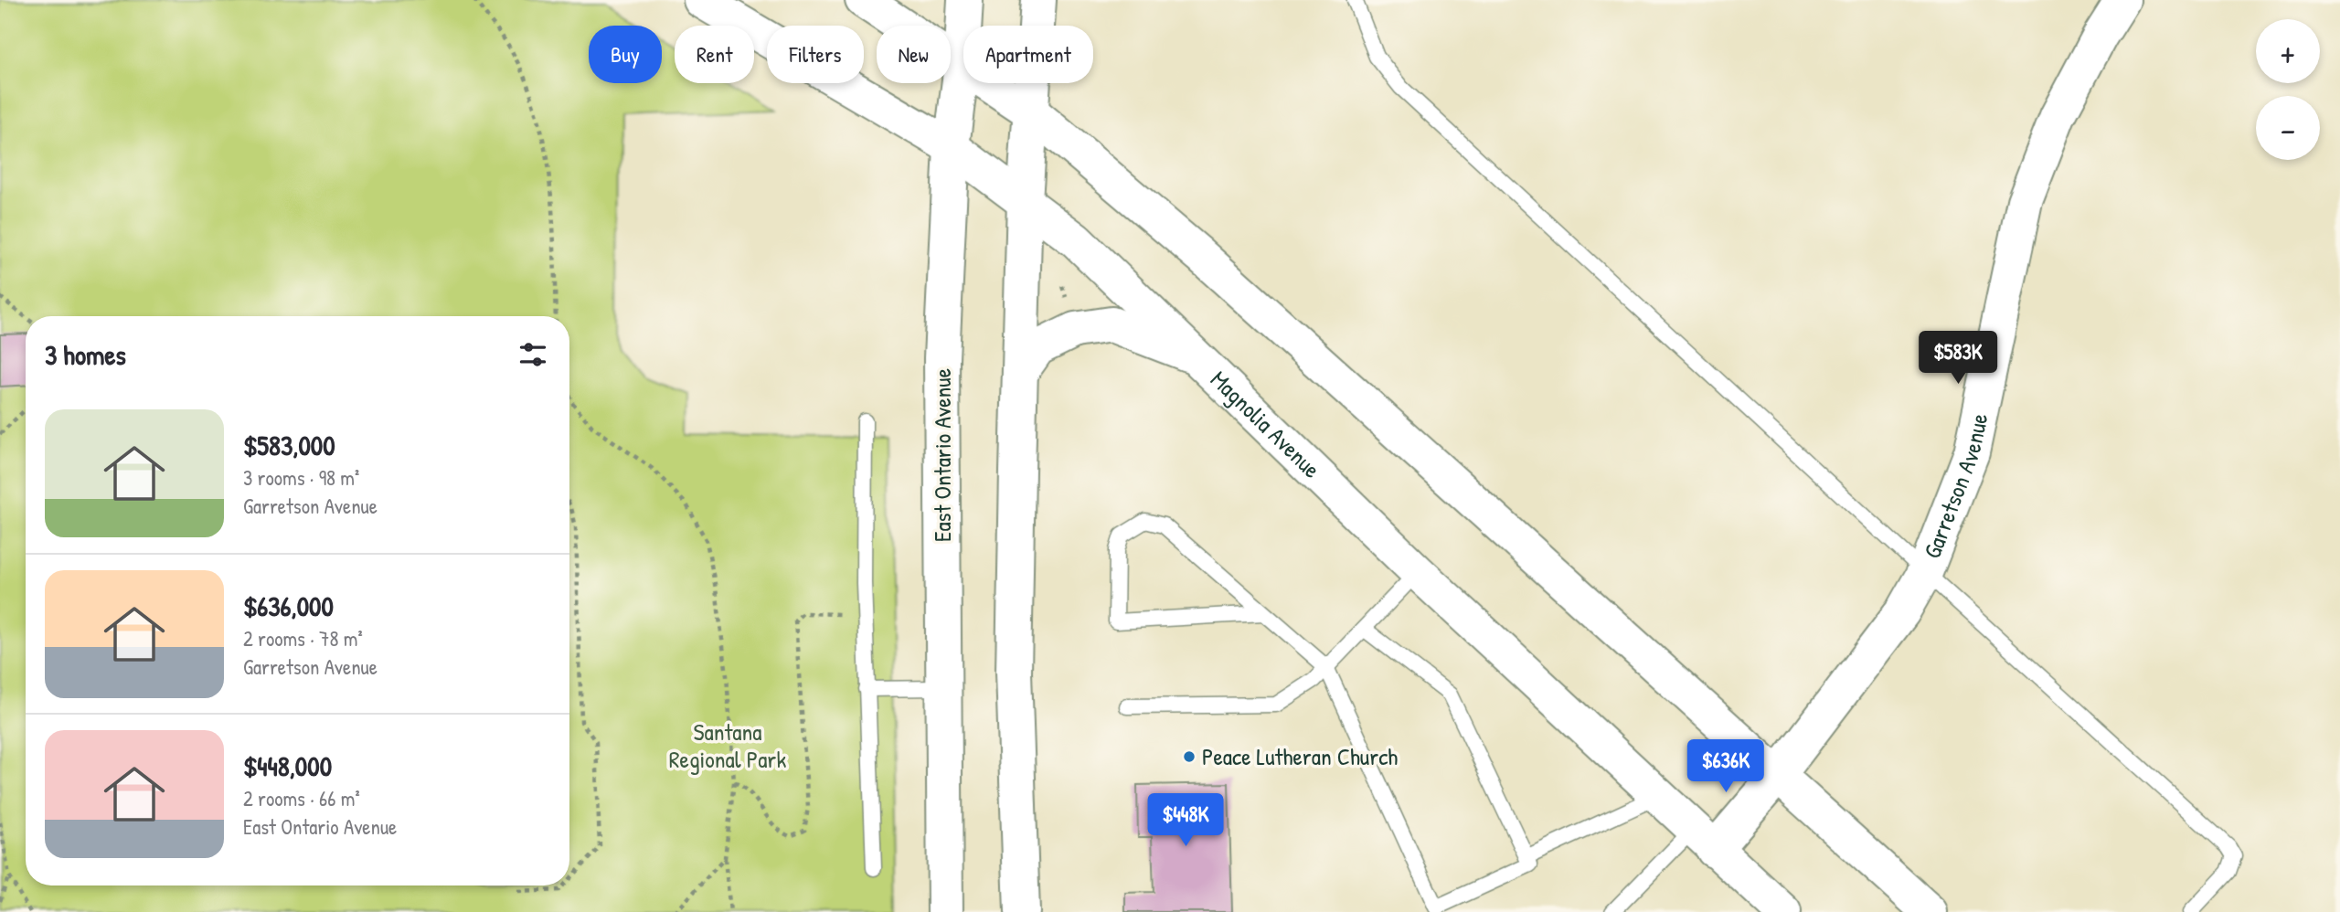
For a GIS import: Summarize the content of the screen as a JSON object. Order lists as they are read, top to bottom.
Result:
{
  "streets": {
    "main road": ["Magnolia Avenue", "East Ontario Avenue", "Garretson Avenue"]
  },
  "crossings": [
    ["Magnolia Avenue", "East Ontario Avenue"],
    ["Magnolia Avenue", "Garretson Avenue"]
  ],
  "parks": ["Santana Regional Park"],
  "places": ["Peace Lutheran Church"],
  "page": {
    "map_buttons": ["+", "−"],
    "chip": [
      "Buy",
      "Rent",
      "Filters",
      "New",
      "Apartment"
    ],
    "heading": "3 homes",
    "price": ["$583K", "$636K", "$448K"],
    "list": [
      {
        "name": "$583,000",
        "note": "3 rooms · 98 m² · Garretson Avenue"
      },
      {
        "name": "$636,000",
        "note": "2 rooms · 78 m² · Garretson Avenue"
      },
      {
        "name": "$448,000",
        "note": "2 rooms · 66 m² · East Ontario Avenue"
      }
    ]
  }
}
